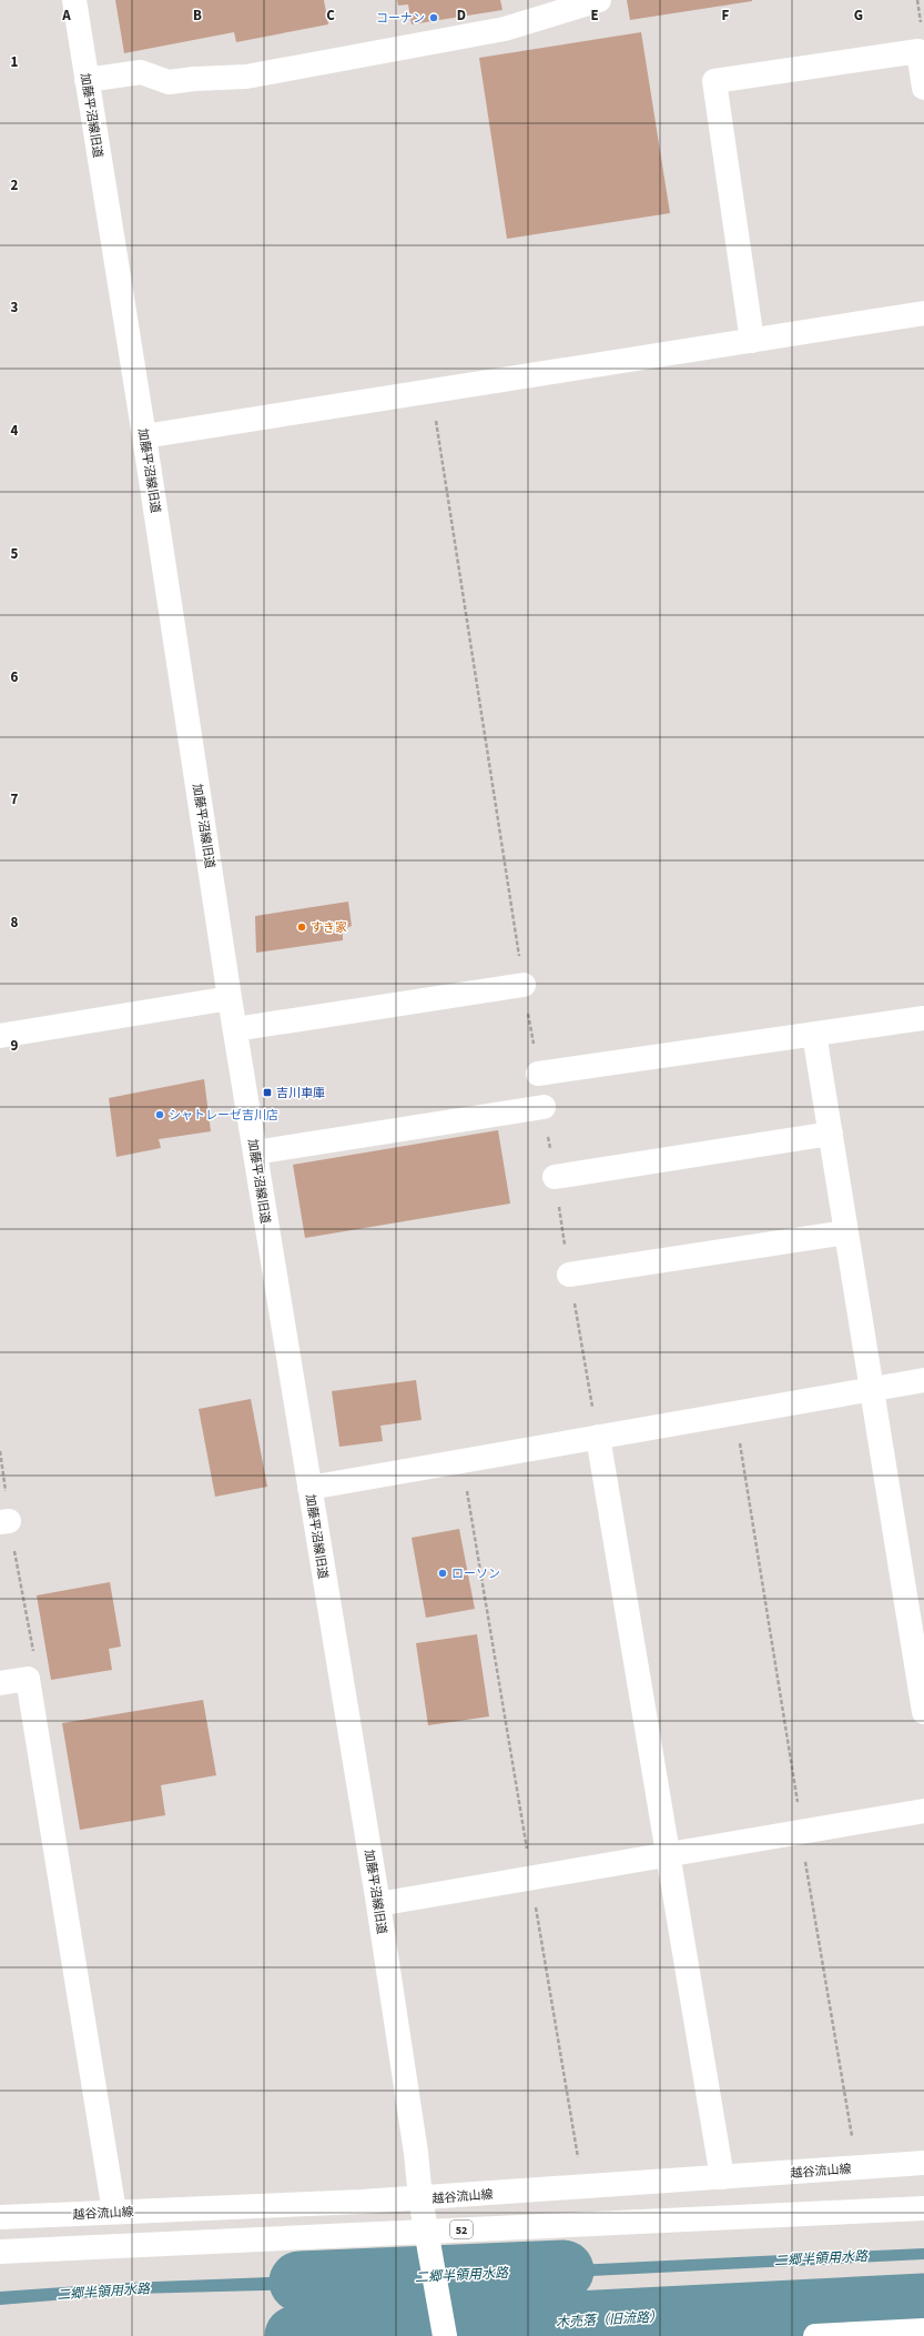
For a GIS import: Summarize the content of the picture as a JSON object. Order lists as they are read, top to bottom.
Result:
{
  "streets": {
    "street": ["加藤平沼線旧道", "越谷流山線", "52"]
  },
  "crossings": [
    ["加藤平沼線旧道", "越谷流山線"],
    ["加藤平沼線旧道", "52"]
  ],
  "water": ["二郷半領用水路", "木売落（旧流路）"],
  "places": {
    "other": [
      "コーナン",
      "すき家",
      "シャトレーゼ吉川店",
      "ローソン"
    ],
    "transit": ["吉川車庫"]
  },
  "grid": {
    "columns": [
      "A",
      "B",
      "C",
      "D",
      "E",
      "F",
      "G"
    ],
    "rows": [
      "1",
      "2",
      "3",
      "4",
      "5",
      "6",
      "7",
      "8",
      "9"
    ]
  }
}
